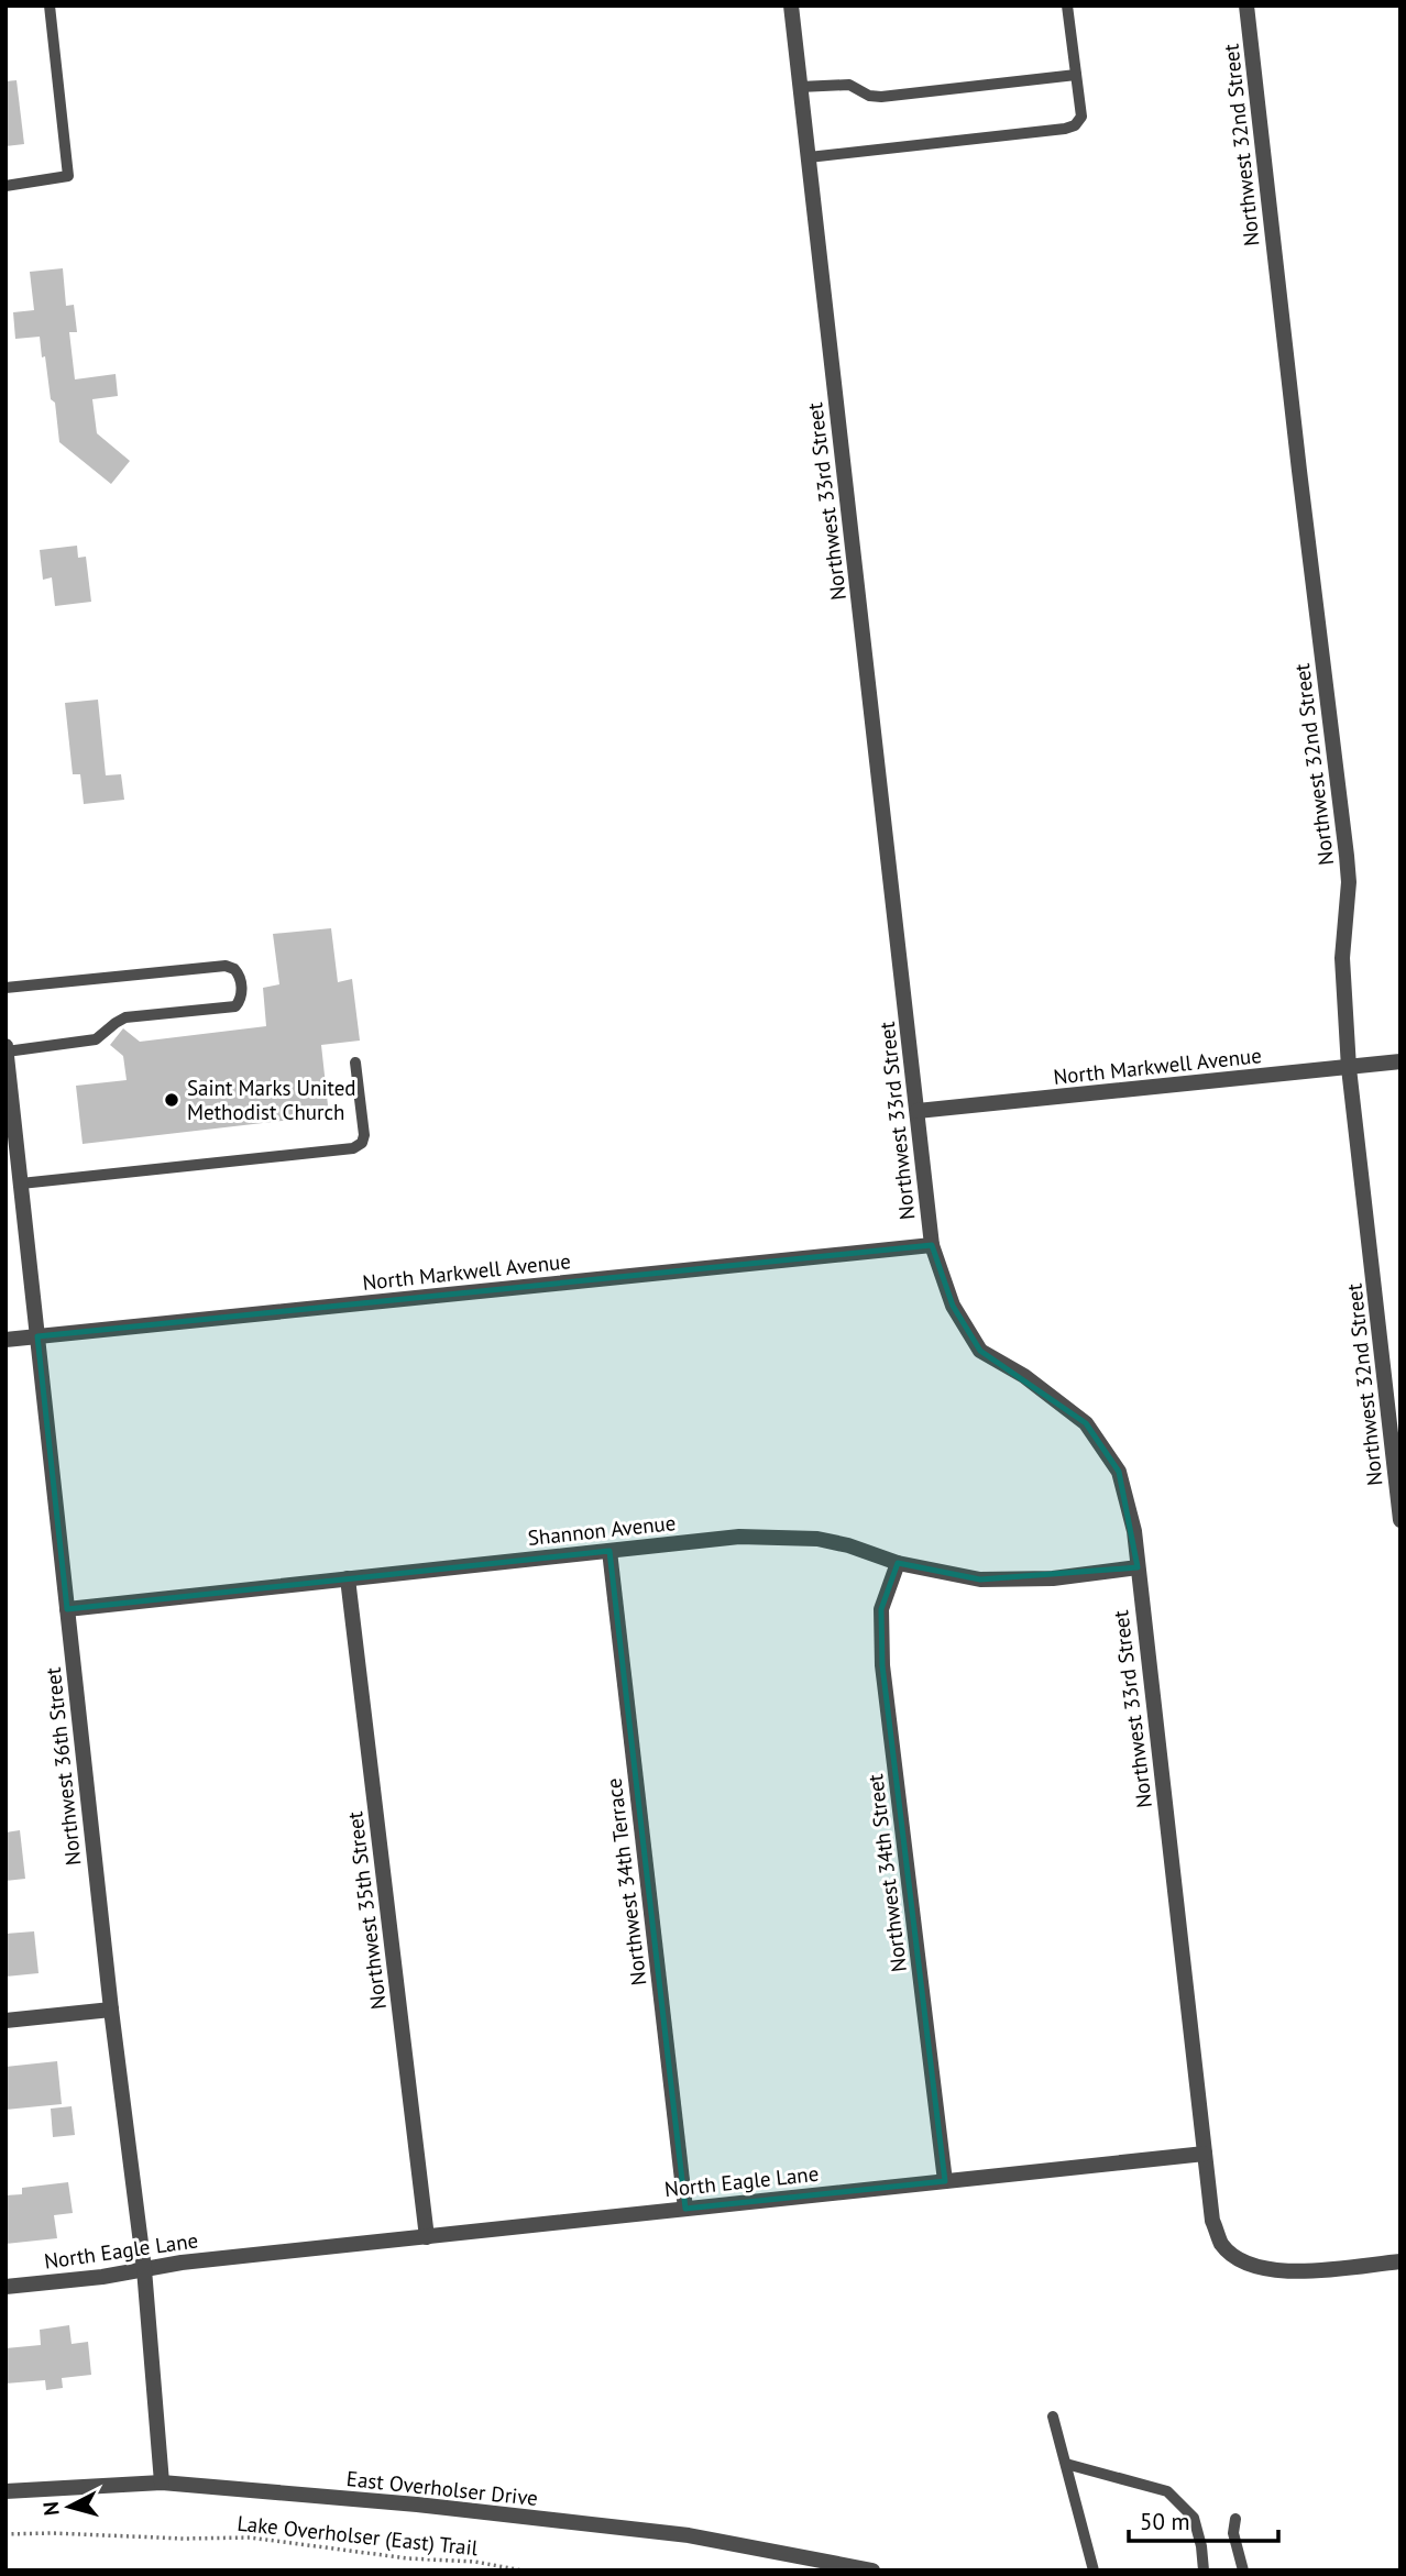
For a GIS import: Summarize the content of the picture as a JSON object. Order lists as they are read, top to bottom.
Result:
{
  "streets": {
    "street": [
      "Northwest 32nd Street",
      "Northwest 33rd Street",
      "North Markwell Avenue",
      "Shannon Avenue",
      "Northwest 36th Street",
      "Northwest 34th Street",
      "Northwest 34th Terrace",
      "Northwest 35th Street",
      "North Eagle Lane",
      "East Overholser Drive"
    ],
    "path": ["Lake Overholser (East) Trail"]
  },
  "crossings": [
    ["Northwest 32nd Street", "North Markwell Avenue"],
    ["Northwest 33rd Street", "North Markwell Avenue"],
    ["Northwest 33rd Street", "Shannon Avenue"],
    ["Northwest 33rd Street", "North Eagle Lane"],
    ["North Markwell Avenue", "Northwest 36th Street"],
    ["Shannon Avenue", "Northwest 36th Street"],
    ["Shannon Avenue", "Northwest 34th Street"],
    ["Shannon Avenue", "Northwest 34th Terrace"],
    ["Shannon Avenue", "Northwest 35th Street"],
    ["Northwest 36th Street", "North Eagle Lane"],
    ["Northwest 36th Street", "East Overholser Drive"],
    ["Northwest 34th Street", "North Eagle Lane"],
    ["Northwest 34th Terrace", "North Eagle Lane"],
    ["Northwest 35th Street", "North Eagle Lane"]
  ],
  "places": ["Saint Marks United Methodist Church"],
  "scale_bar": "50 m",
  "north": "left"
}
